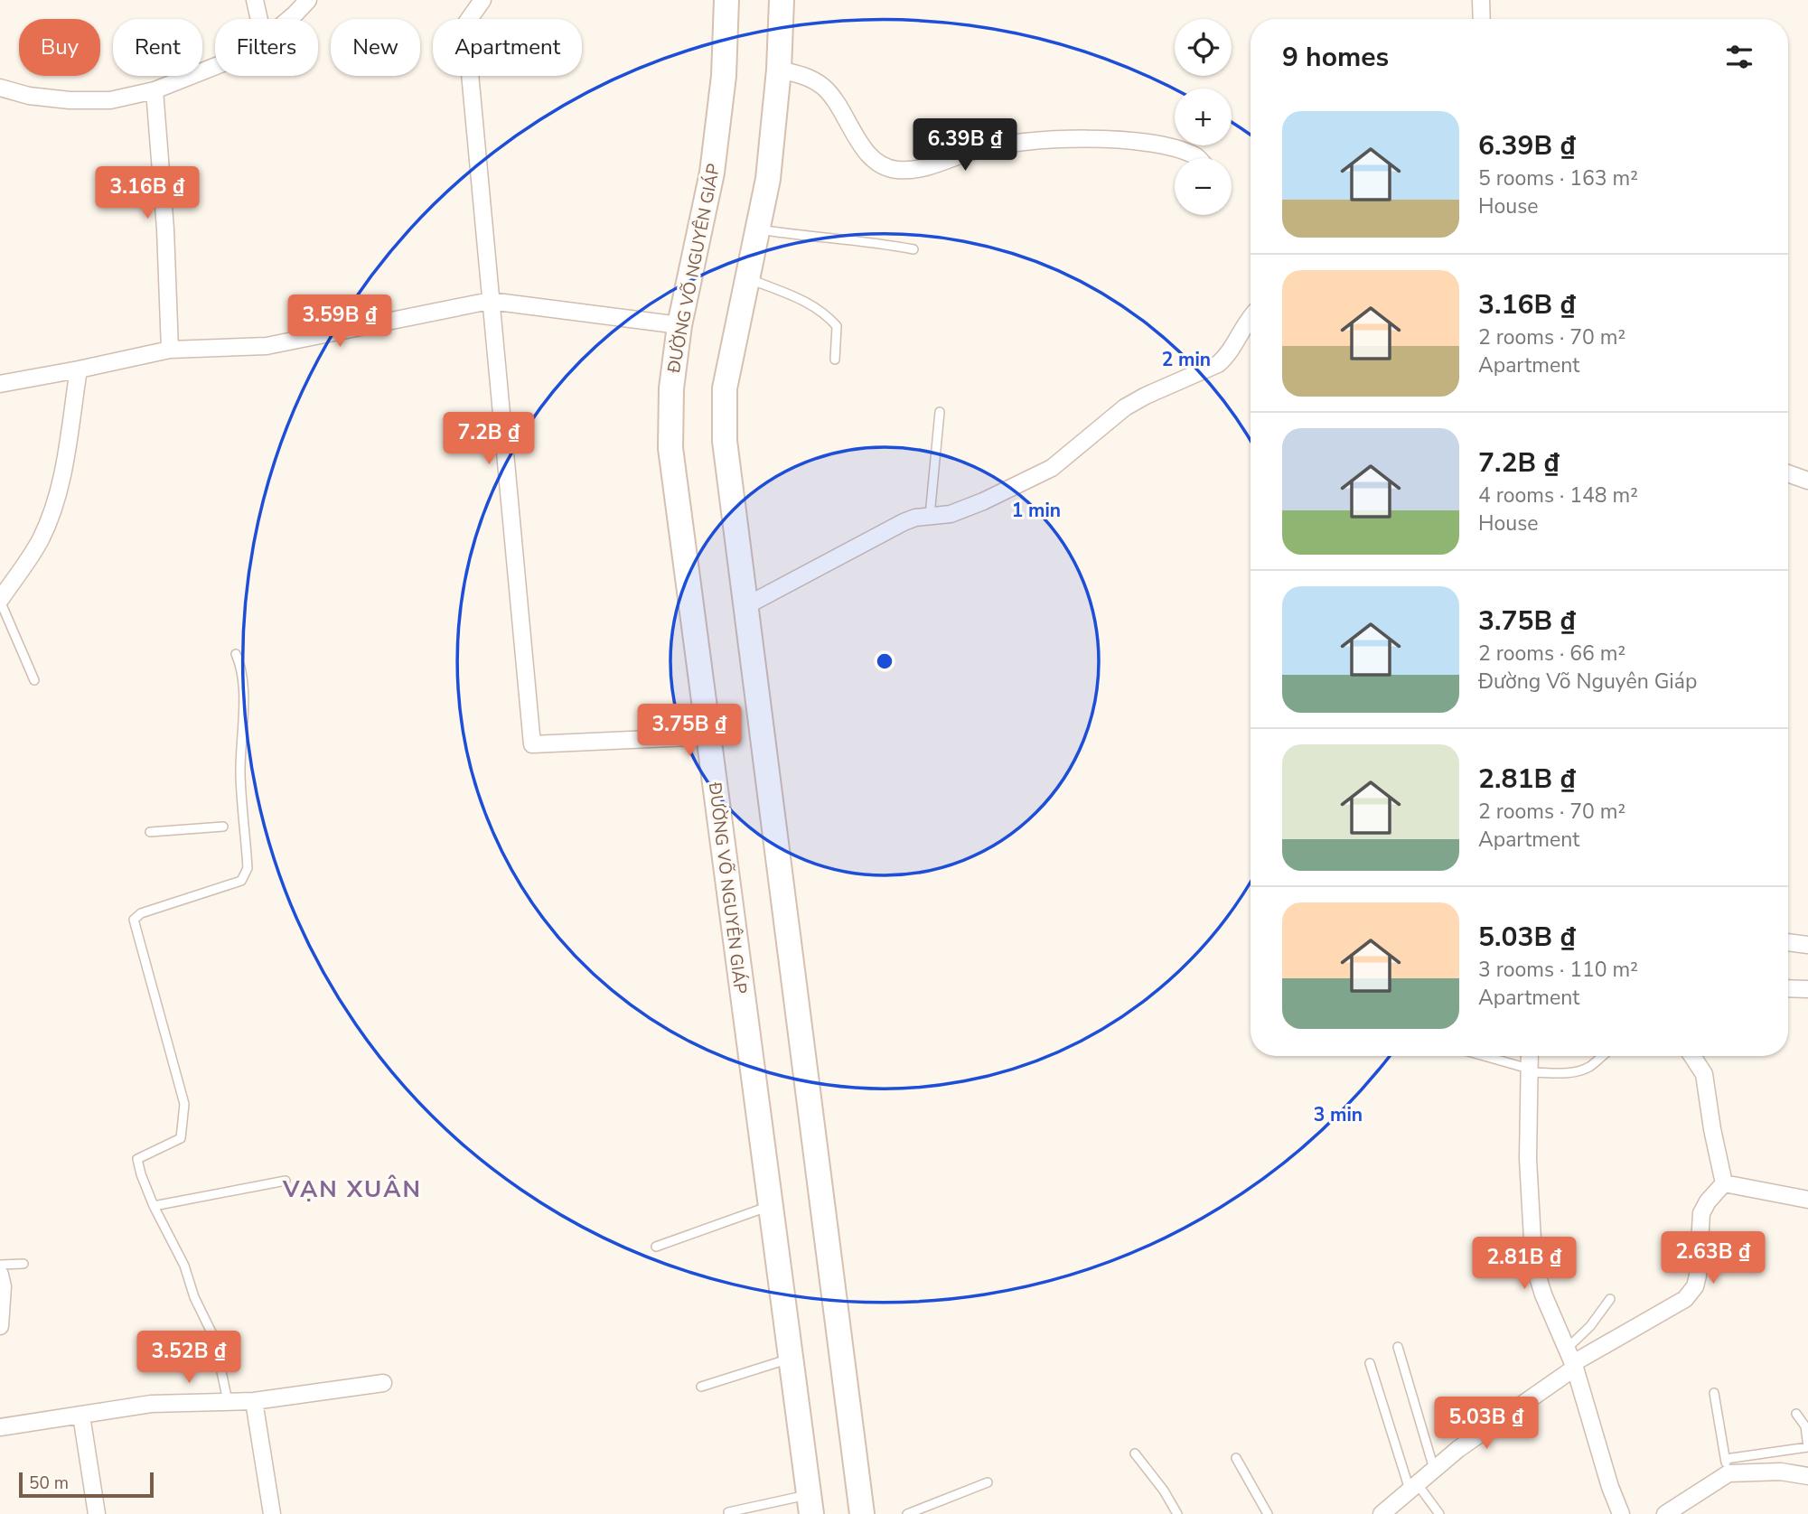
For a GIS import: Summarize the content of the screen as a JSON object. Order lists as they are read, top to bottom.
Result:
{
  "streets": {
    "main road": ["ĐƯỜNG VÕ NGUYÊN GIÁP"]
  },
  "districts": ["VẠN XUÂN"],
  "scale_bar": "50 m",
  "page": {
    "map_buttons": ["+", "−"],
    "chip": [
      "Buy",
      "Rent",
      "Filters",
      "New",
      "Apartment"
    ],
    "heading": "9 homes",
    "list": [
      {
        "name": "6.39B ₫",
        "note": "5 rooms · 163 m² · House"
      },
      {
        "name": "3.16B ₫",
        "note": "2 rooms · 70 m² · Apartment"
      },
      {
        "name": "7.2B ₫",
        "note": "4 rooms · 148 m² · House"
      },
      {
        "name": "3.75B ₫",
        "note": "2 rooms · 66 m² · Đường Võ Nguyên Giáp"
      },
      {
        "name": "2.81B ₫",
        "note": "2 rooms · 70 m² · Apartment"
      },
      {
        "name": "5.03B ₫",
        "note": "3 rooms · 110 m² · Apartment"
      }
    ],
    "price": [
      "6.39B ₫",
      "3.16B ₫",
      "3.59B ₫",
      "7.2B ₫",
      "3.75B ₫",
      "2.63B ₫",
      "2.81B ₫",
      "3.52B ₫",
      "5.03B ₫"
    ],
    "scale": "50 m"
  },
  "rings": ["2 min", "1 min", "3 min"]
}
